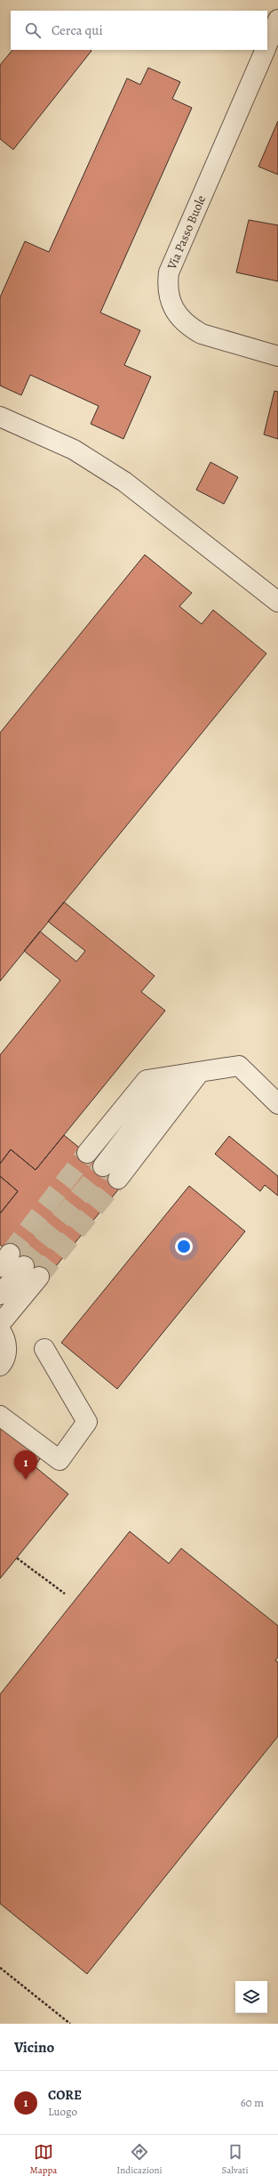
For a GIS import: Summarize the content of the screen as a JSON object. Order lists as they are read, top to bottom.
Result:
{
  "streets": {
    "street": ["Via Passo Buole"]
  },
  "page": {
    "search": "Cerca qui",
    "pins": "1",
    "heading": "Vicino",
    "list": [
      {
        "mark": "1",
        "name": "CORE",
        "note": "Luogo",
        "value": "60 m"
      }
    ],
    "nav": ["Mappa", "Indicazioni", "Salvati"]
  }
}
